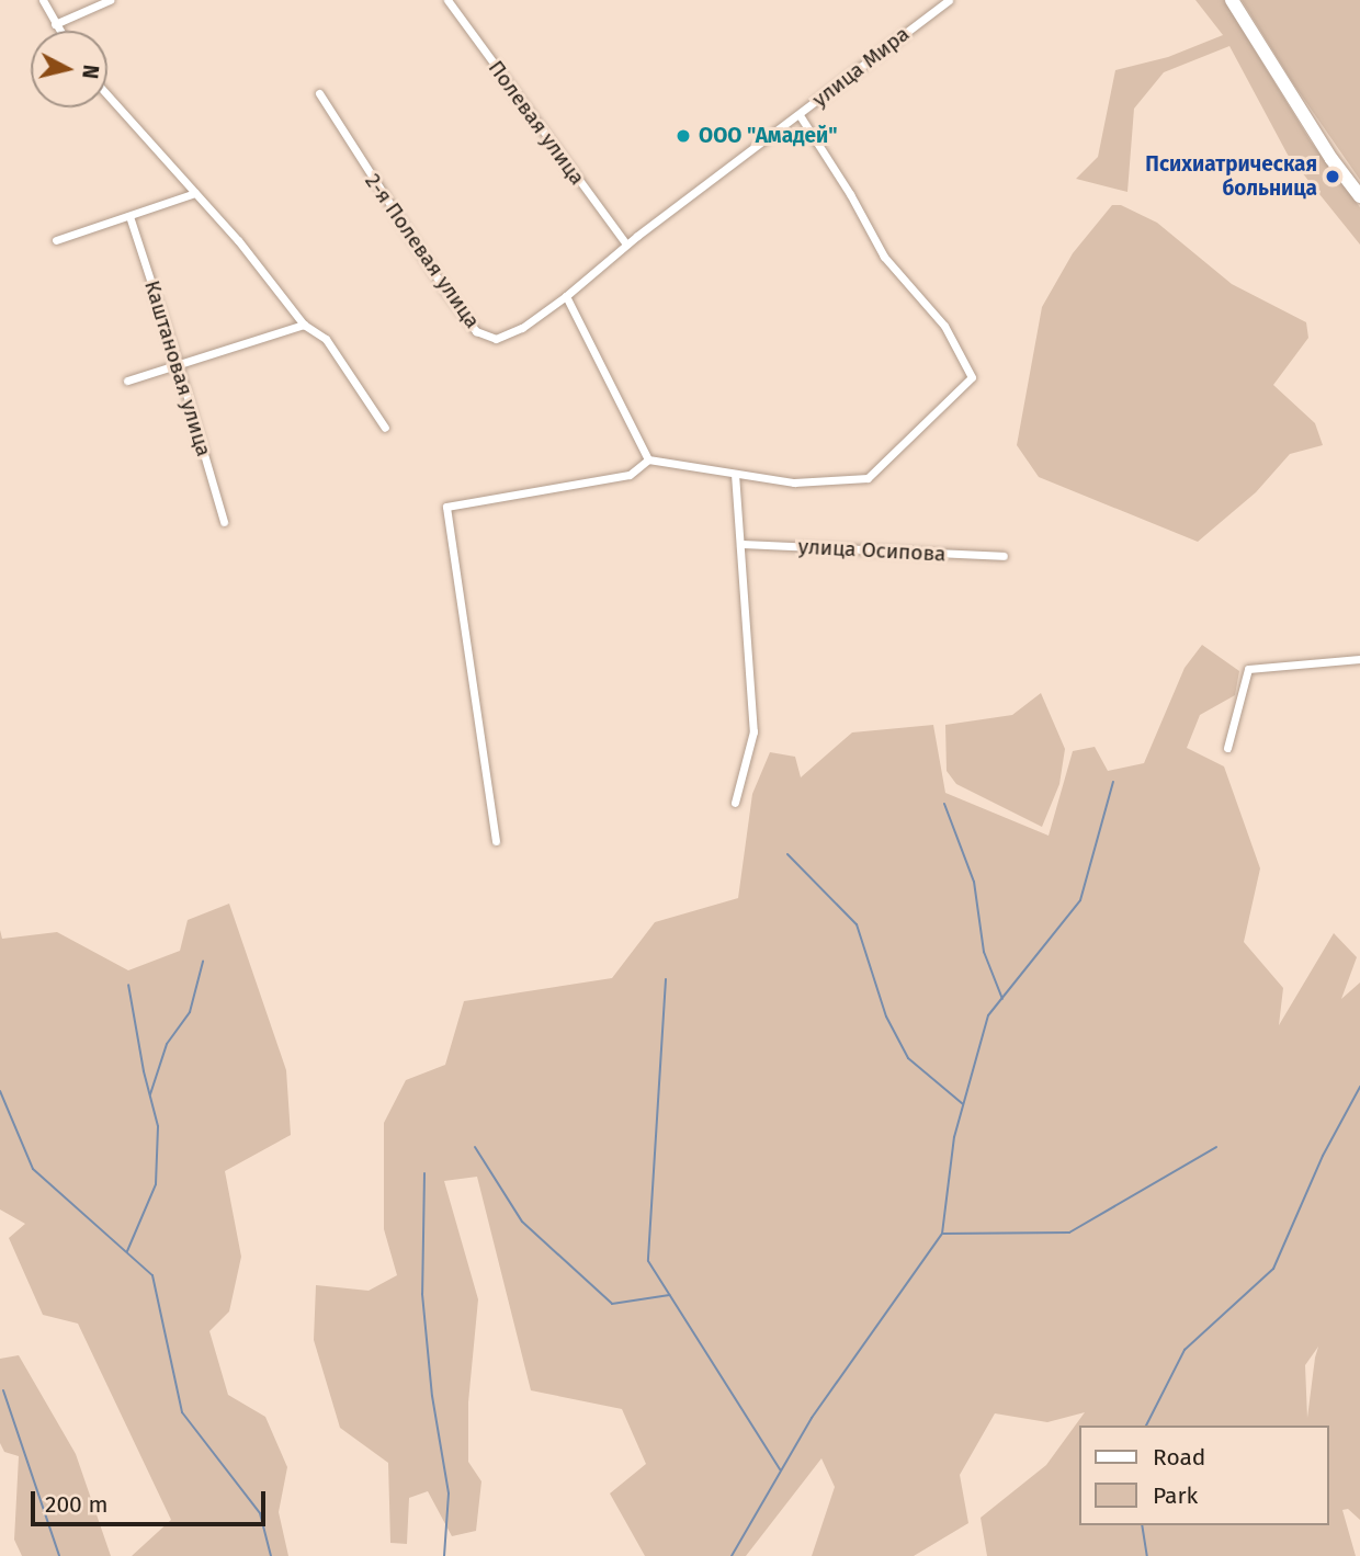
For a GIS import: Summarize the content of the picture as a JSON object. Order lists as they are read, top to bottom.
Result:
{
  "streets": {
    "street": [
      "улица Мира",
      "Полевая улица",
      "2-я Полевая улица",
      "Каштановая улица",
      "улица Осипова"
    ]
  },
  "crossings": [
    ["улица Мира", "Полевая улица"],
    ["улица Мира", "2-я Полевая улица"],
    ["Полевая улица", "2-я Полевая улица"]
  ],
  "places": ["ООО \"Амадей\"", "Психиатрическая больница"],
  "legend": ["Road", "Park"],
  "scale_bar": "200 m",
  "north": "right"
}
